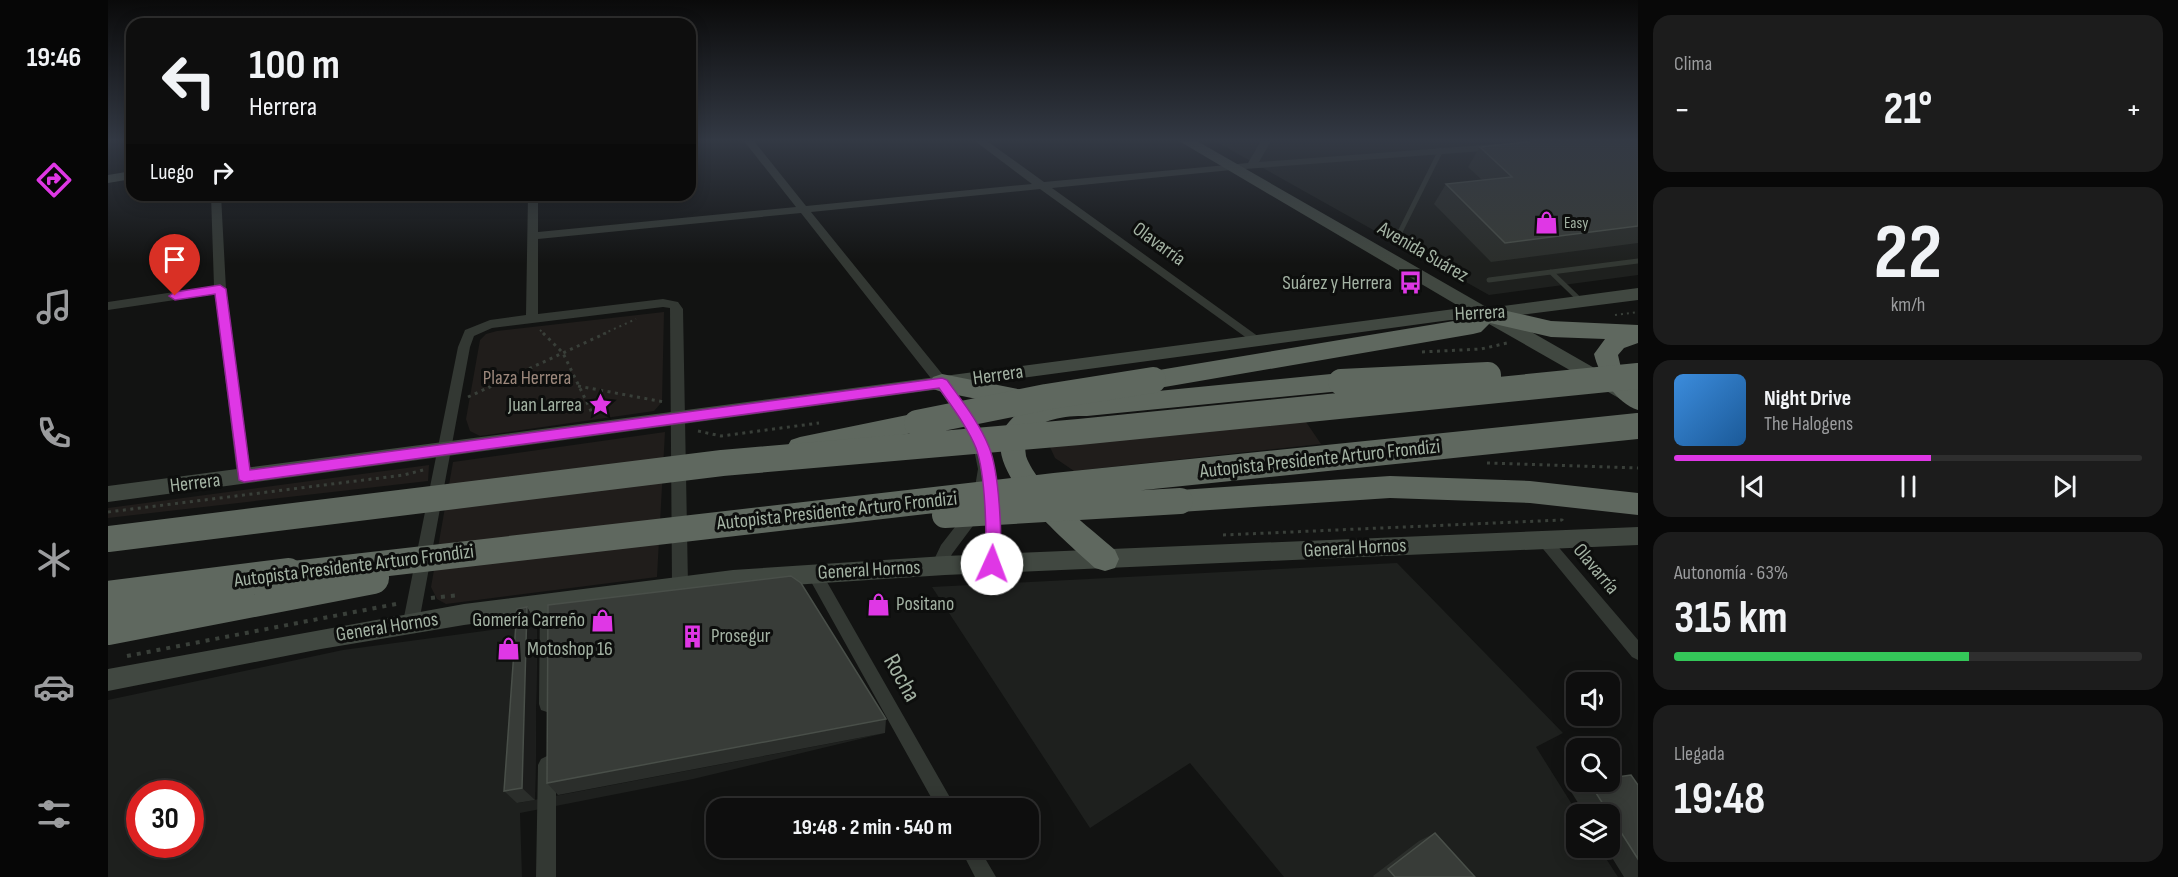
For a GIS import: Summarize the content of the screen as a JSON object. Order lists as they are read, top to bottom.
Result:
{
  "streets": {
    "highway": ["Autopista Presidente Arturo Frondizi"],
    "street": [
      "Olavarría",
      "Avenida Suárez",
      "Herrera",
      "General Hornos",
      "Rocha"
    ]
  },
  "crossings": [
    ["Olavarría", "Herrera"],
    ["Olavarría", "General Hornos"],
    ["Avenida Suárez", "Herrera"],
    ["General Hornos", "Rocha"]
  ],
  "parks": ["Plaza Herrera"],
  "places": {
    "shop": [
      "Easy",
      "Positano",
      "Gomería Carreño",
      "Motoshop 16"
    ],
    "bus stop": ["Suárez y Herrera"],
    "place": ["Juan Larrea"],
    "building": ["Prosegur"]
  },
  "page": {
    "tabs": "19:46",
    "tile": [
      "Clima",
      ["22", "km/h"],
      ["Autonomía · 63%", "315 km"],
      ["Llegada", "19:48"]
    ],
    "turn": ["100 m", "Herrera"],
    "heat": ["−", "21°", "+"],
    "then": "Luego",
    "song": ["Night Drive", "The Halogens"],
    "limit": "30",
    "trip": "19:48 · 2 min · 540 m"
  }
}
